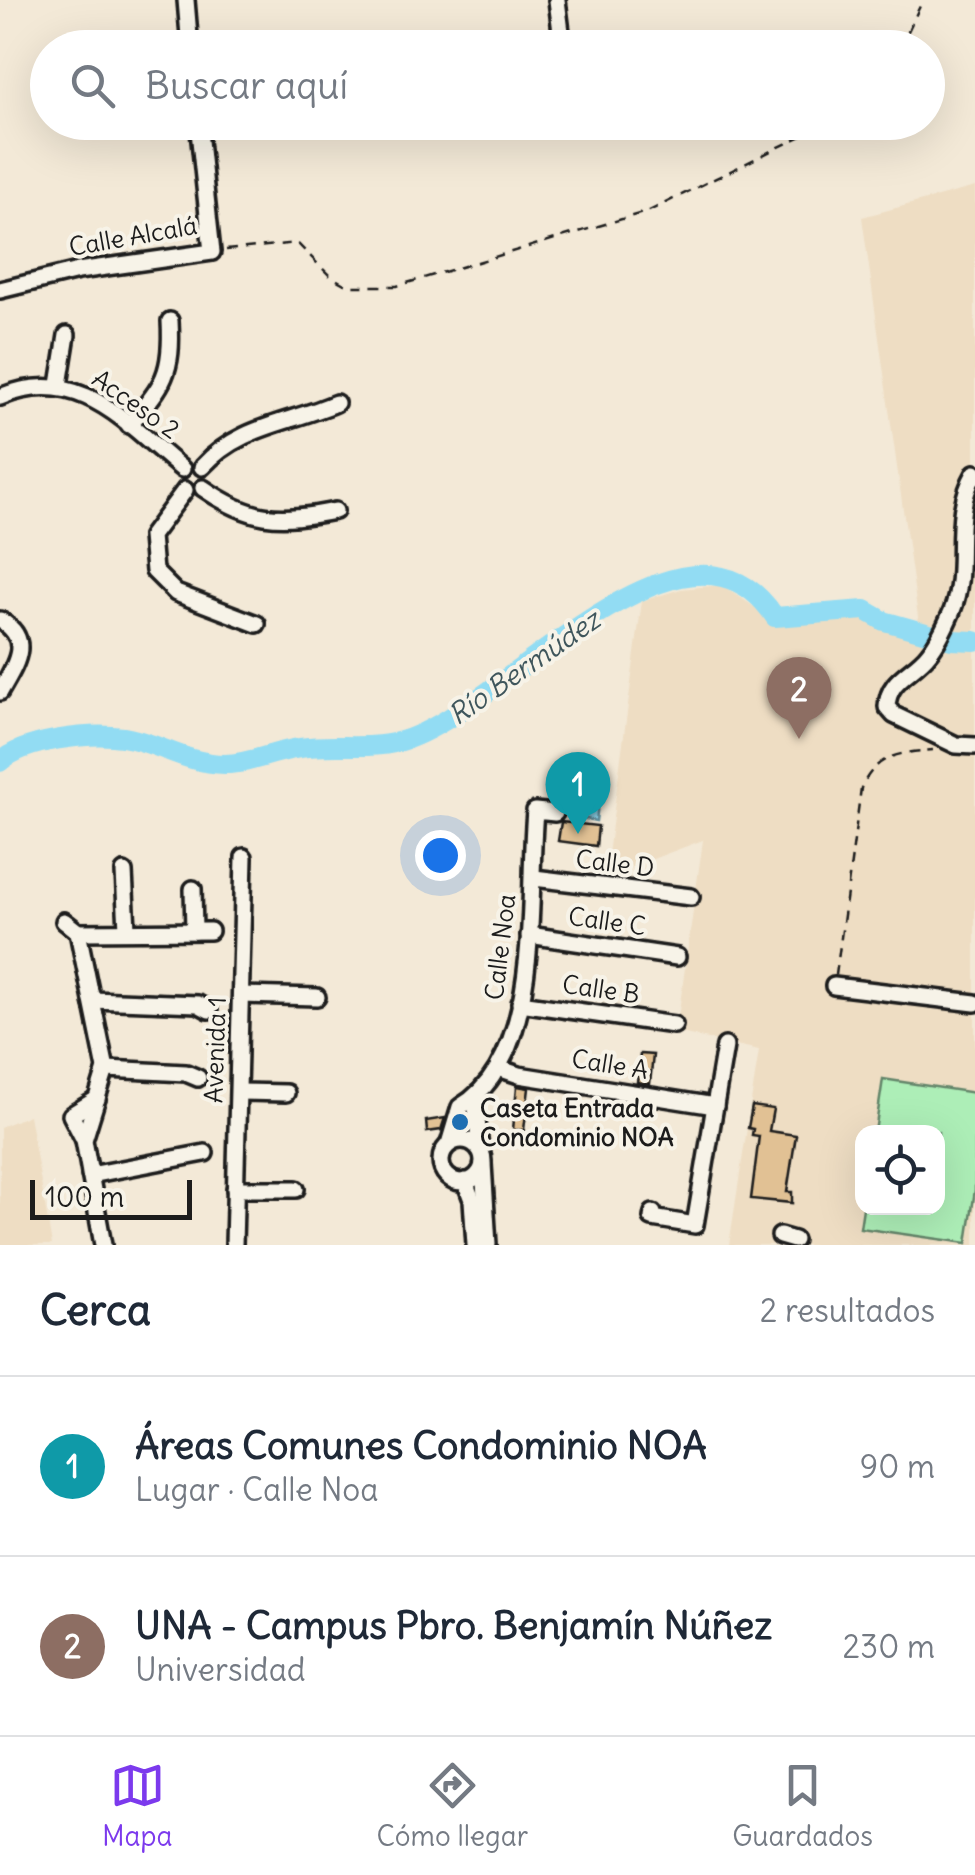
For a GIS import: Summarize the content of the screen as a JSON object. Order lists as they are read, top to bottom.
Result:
{
  "streets": {
    "street": [
      "Calle Alcalá",
      "Acceso 2",
      "Calle D",
      "Calle C",
      "Calle Noa",
      "Calle B",
      "Avenida 1",
      "Calle A"
    ]
  },
  "crossings": [
    ["Calle D", "Calle Noa"],
    ["Calle C", "Calle Noa"],
    ["Calle Noa", "Calle B"],
    ["Calle Noa", "Calle A"]
  ],
  "water": ["Río Bermúdez"],
  "places": ["Caseta Entrada Condominio NOA"],
  "scale_bar": "100 m",
  "page": {
    "search": "Buscar aquí",
    "pins": ["2", "1"],
    "scale": "100 m",
    "heading": ["Cerca", "2 resultados"],
    "list": [
      {
        "mark": "1",
        "name": "Áreas Comunes Condominio NOA",
        "note": "Lugar · Calle Noa",
        "value": "90 m"
      },
      {
        "mark": "2",
        "name": "UNA - Campus Pbro. Benjamín Núñez",
        "note": "Universidad",
        "value": "230 m"
      }
    ],
    "nav": ["Mapa", "Cómo llegar", "Guardados"]
  }
}
